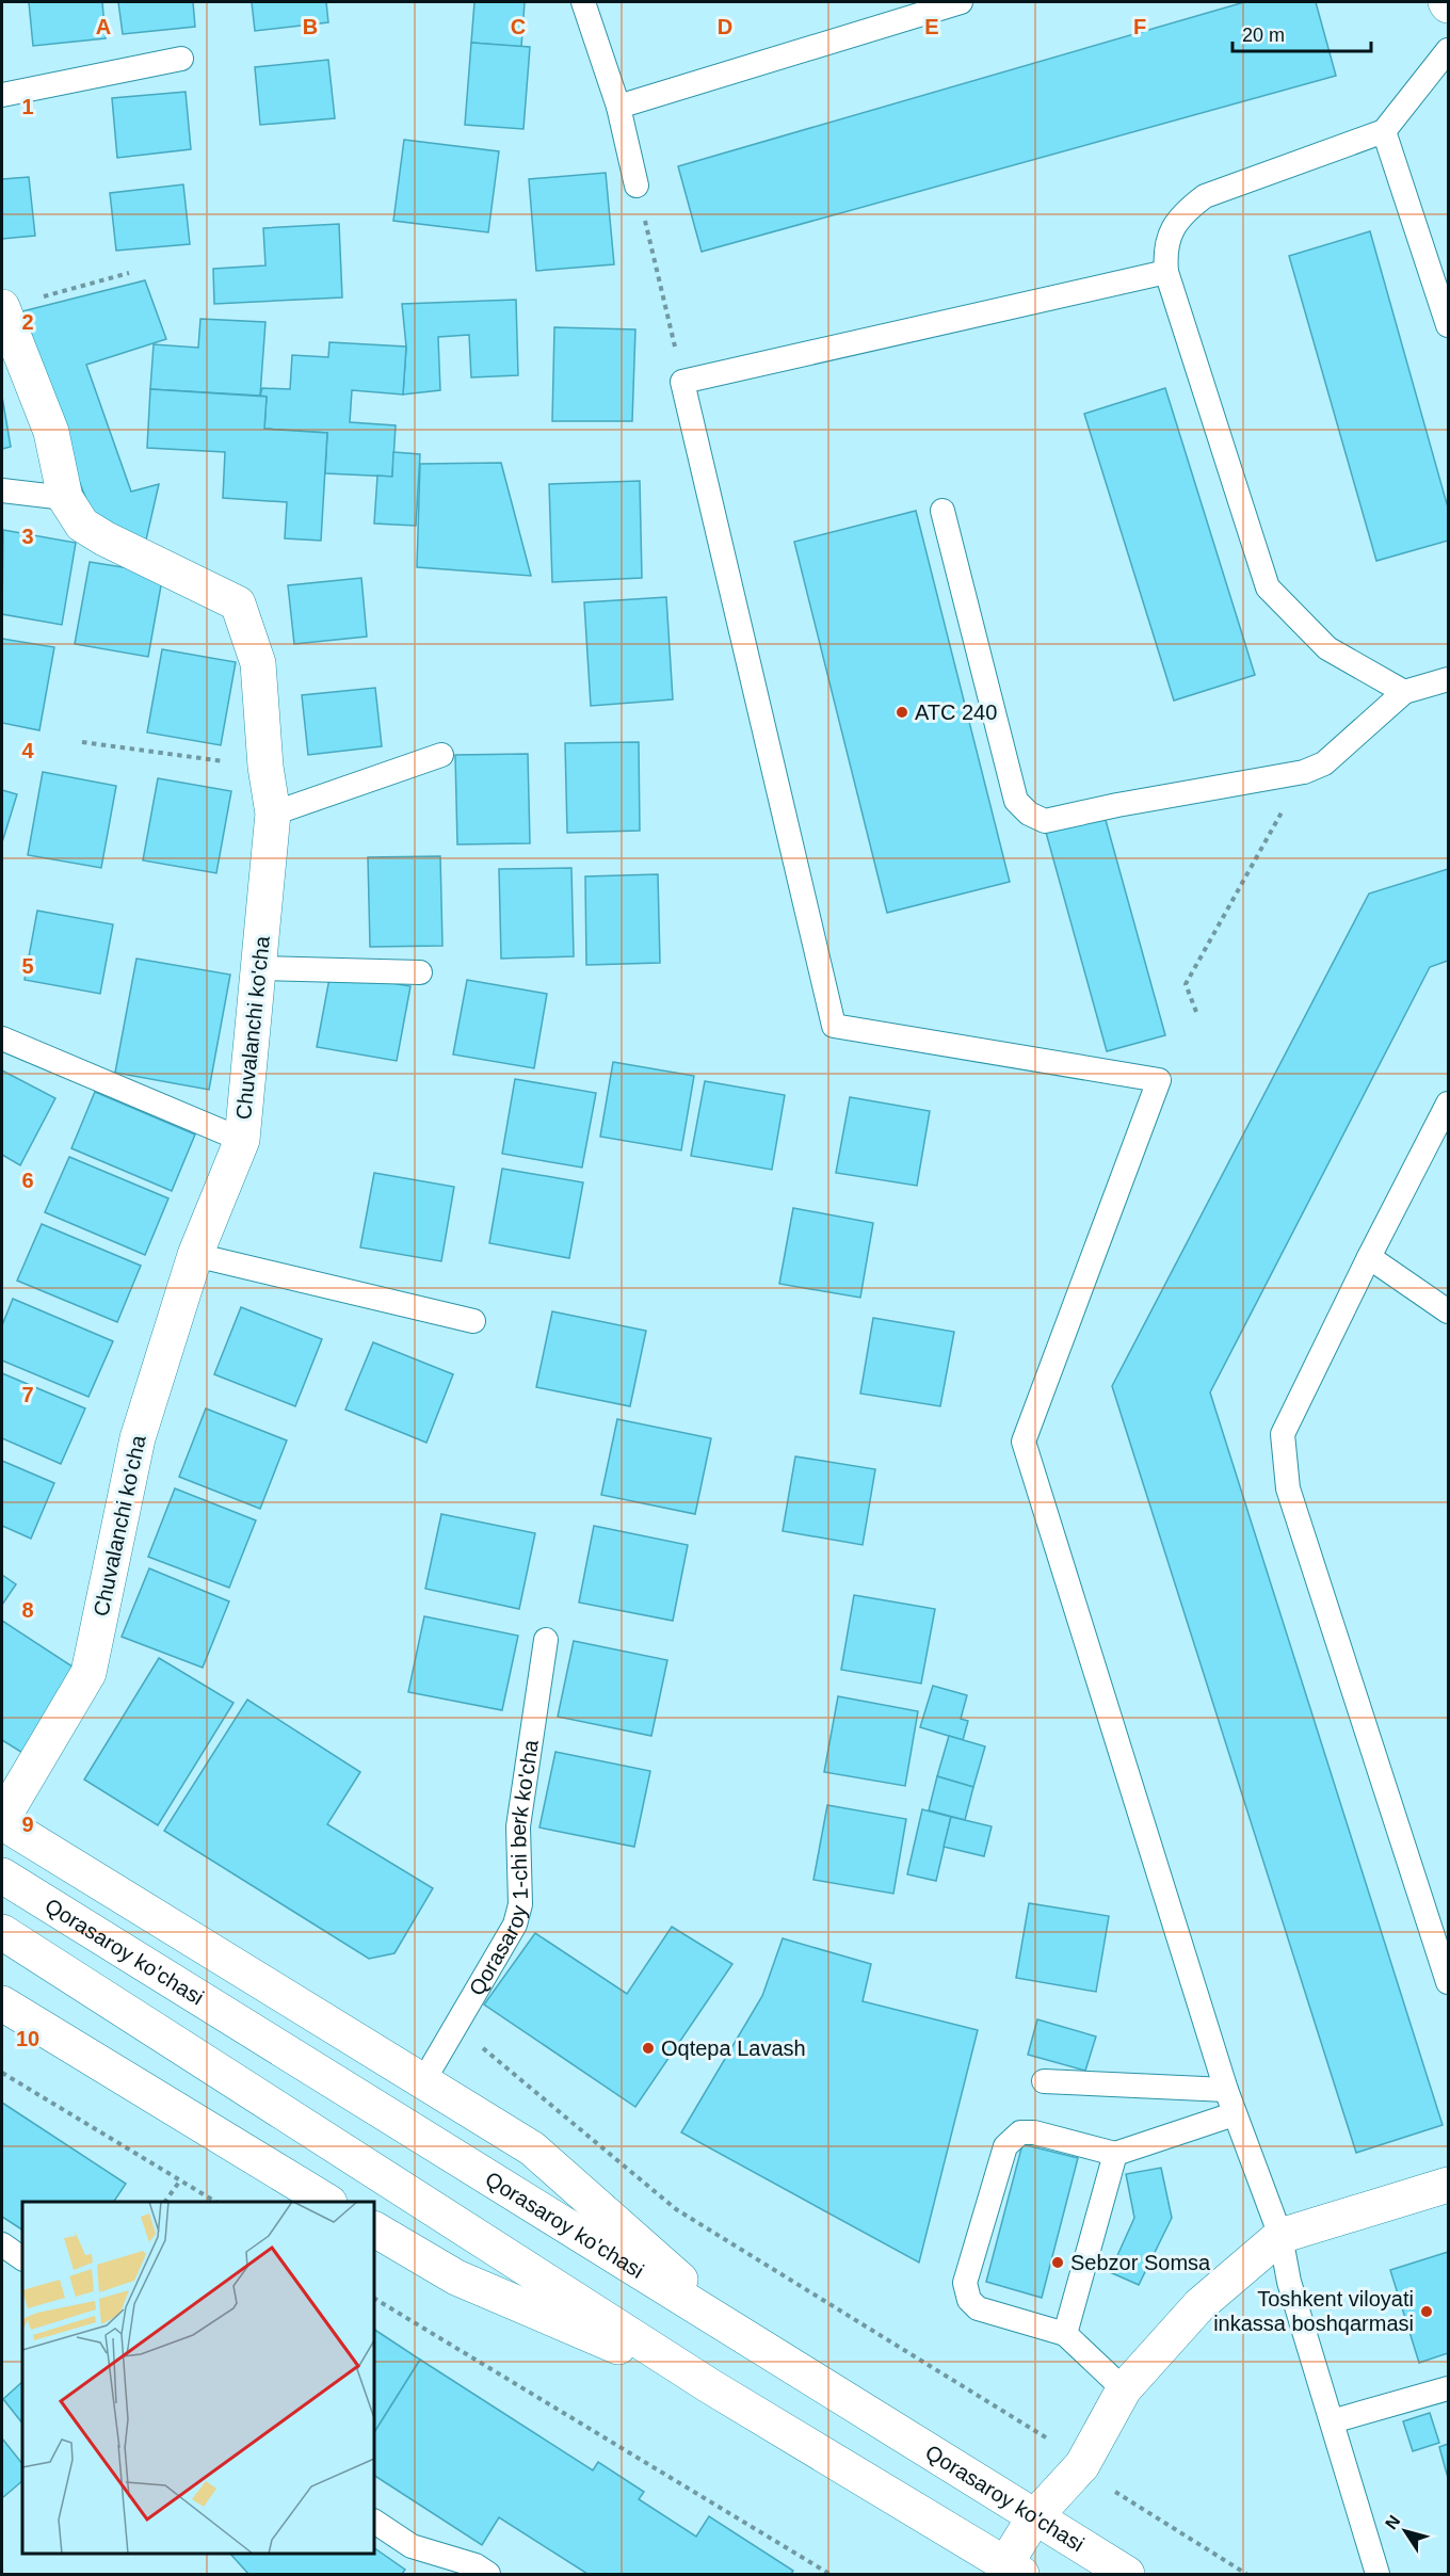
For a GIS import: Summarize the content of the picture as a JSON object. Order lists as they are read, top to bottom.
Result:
{
  "streets": {
    "main road": ["Chuvalanchi ko'cha", "Qorasaroy ko'chasi"],
    "lane": ["Qorasaroy 1-chi berk ko'cha"]
  },
  "places": [
    "АТС 240",
    "Oqtepa Lavash",
    "Sebzor Somsa",
    "Toshkent viloyati inkassa boshqarmasi"
  ],
  "scale_bar": "20 m",
  "north": "top left",
  "grid": {
    "columns": [
      "A",
      "B",
      "C",
      "D",
      "E",
      "F"
    ],
    "rows": [
      "1",
      "2",
      "3",
      "4",
      "5",
      "6",
      "7",
      "8",
      "9",
      "10"
    ]
  }
}
